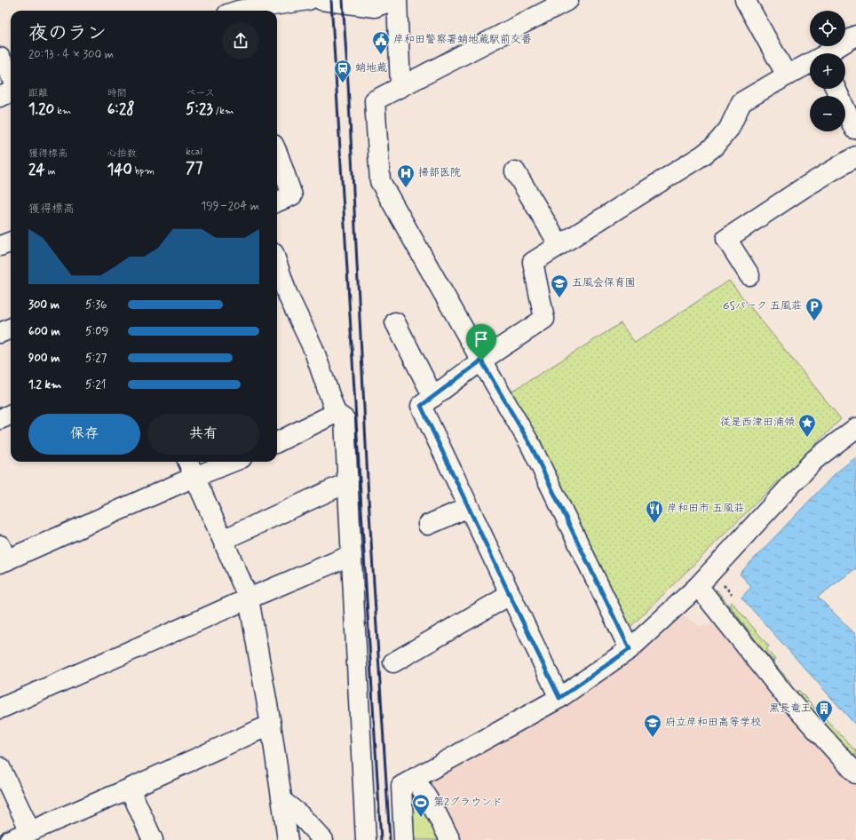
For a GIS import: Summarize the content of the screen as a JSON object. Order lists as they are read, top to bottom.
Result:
{
  "places": {
    "public building": ["岸和田警察署蛸地蔵駅前交番"],
    "station": ["蛸地蔵"],
    "hospital": ["掃部医院"],
    "school or university": ["五風会保育園", "府立岸和田高等学校"],
    "parking": ["GSパーク 五風荘"],
    "place": ["従是西津田浦領"],
    "restaurant": ["岸和田市 五風荘"],
    "building": ["黒長竜王"],
    "sports": ["第2グラウンド"]
  },
  "page": {
    "map_buttons": ["+", "−"],
    "heading": ["夜のラン", "20:13 · 4 × 300 m"],
    "stats": [
      ["距離", "1.20 km"],
      ["時間", "6:28"],
      ["ペース", "5:23 /km"],
      ["獲得標高", "24 m"],
      ["心拍数", "140 bpm"],
      ["kcal", "77"]
    ],
    "chart": ["獲得標高", "199–204 m"],
    "list": [
      {
        "name": "300 m",
        "note": "5:36"
      },
      {
        "name": "600 m",
        "note": "5:09"
      },
      {
        "name": "900 m",
        "note": "5:27"
      },
      {
        "name": "1.2 km",
        "note": "5:21"
      }
    ],
    "buttons": ["保存", "共有"]
  }
}
